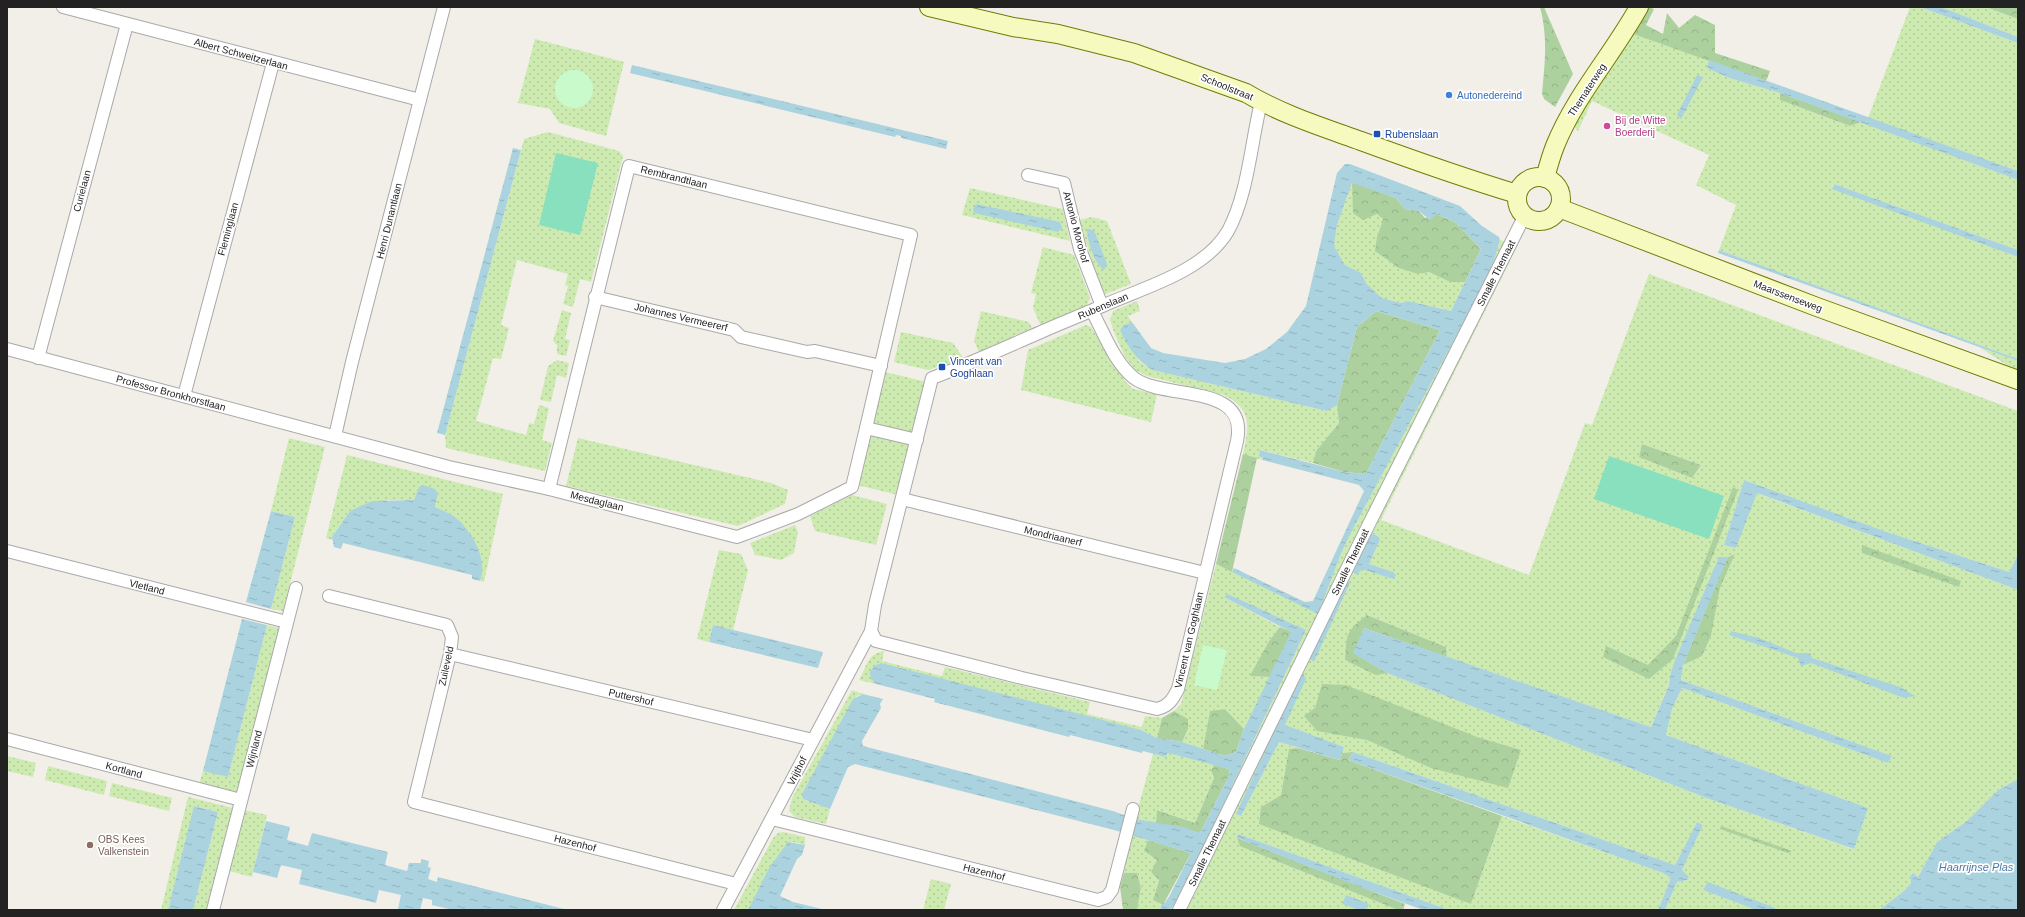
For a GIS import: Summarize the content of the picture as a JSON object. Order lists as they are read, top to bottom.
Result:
{
  "streets": {
    "street": [
      "Albert Schweitzerlaan",
      "Schoolstraat",
      "Thematerweg",
      "Rembrandtlaan",
      "Curielaan",
      "Henri Dunantlaan",
      "Antonio Morohof",
      "Fleminglaan",
      "Smalle Themaat",
      "Maarssenseweg",
      "Rubenslaan",
      "Johannes Vermeererf",
      "Professor Bronkhorstlaan",
      "Mesdaglaan",
      "Mondriaanerf",
      "Vletland",
      "Vincent van Goghlaan",
      "Zuileveld",
      "Puttershof",
      "Wijnland",
      "Kortland",
      "Vrijthof",
      "Hazenhof"
    ]
  },
  "crossings": [
    ["Albert Schweitzerlaan", "Curielaan"],
    ["Albert Schweitzerlaan", "Henri Dunantlaan"],
    ["Albert Schweitzerlaan", "Fleminglaan"],
    ["Schoolstraat", "Thematerweg"],
    ["Schoolstraat", "Smalle Themaat"],
    ["Schoolstraat", "Maarssenseweg"],
    ["Schoolstraat", "Rubenslaan"],
    ["Thematerweg", "Smalle Themaat"],
    ["Thematerweg", "Maarssenseweg"],
    ["Rembrandtlaan", "Johannes Vermeererf"],
    ["Rembrandtlaan", "Mesdaglaan"],
    ["Curielaan", "Professor Bronkhorstlaan"],
    ["Henri Dunantlaan", "Professor Bronkhorstlaan"],
    ["Henri Dunantlaan", "Mesdaglaan"],
    ["Antonio Morohof", "Rubenslaan"],
    ["Antonio Morohof", "Vincent van Goghlaan"],
    ["Fleminglaan", "Professor Bronkhorstlaan"],
    ["Smalle Themaat", "Maarssenseweg"],
    ["Rubenslaan", "Vincent van Goghlaan"],
    ["Professor Bronkhorstlaan", "Mesdaglaan"],
    ["Mondriaanerf", "Vincent van Goghlaan"],
    ["Vletland", "Wijnland"],
    ["Vincent van Goghlaan", "Vrijthof"],
    ["Zuileveld", "Puttershof"],
    ["Zuileveld", "Hazenhof"],
    ["Puttershof", "Vrijthof"],
    ["Wijnland", "Kortland"],
    ["Vrijthof", "Hazenhof"]
  ],
  "water": ["Haarrijnse Plas"],
  "places": {
    "other": ["Autonedereind", "Bij de Witte Boerderij", "OBS Kees Valkenstein"],
    "transit": ["Rubenslaan", "Vincent van Goghlaan"]
  }
}
